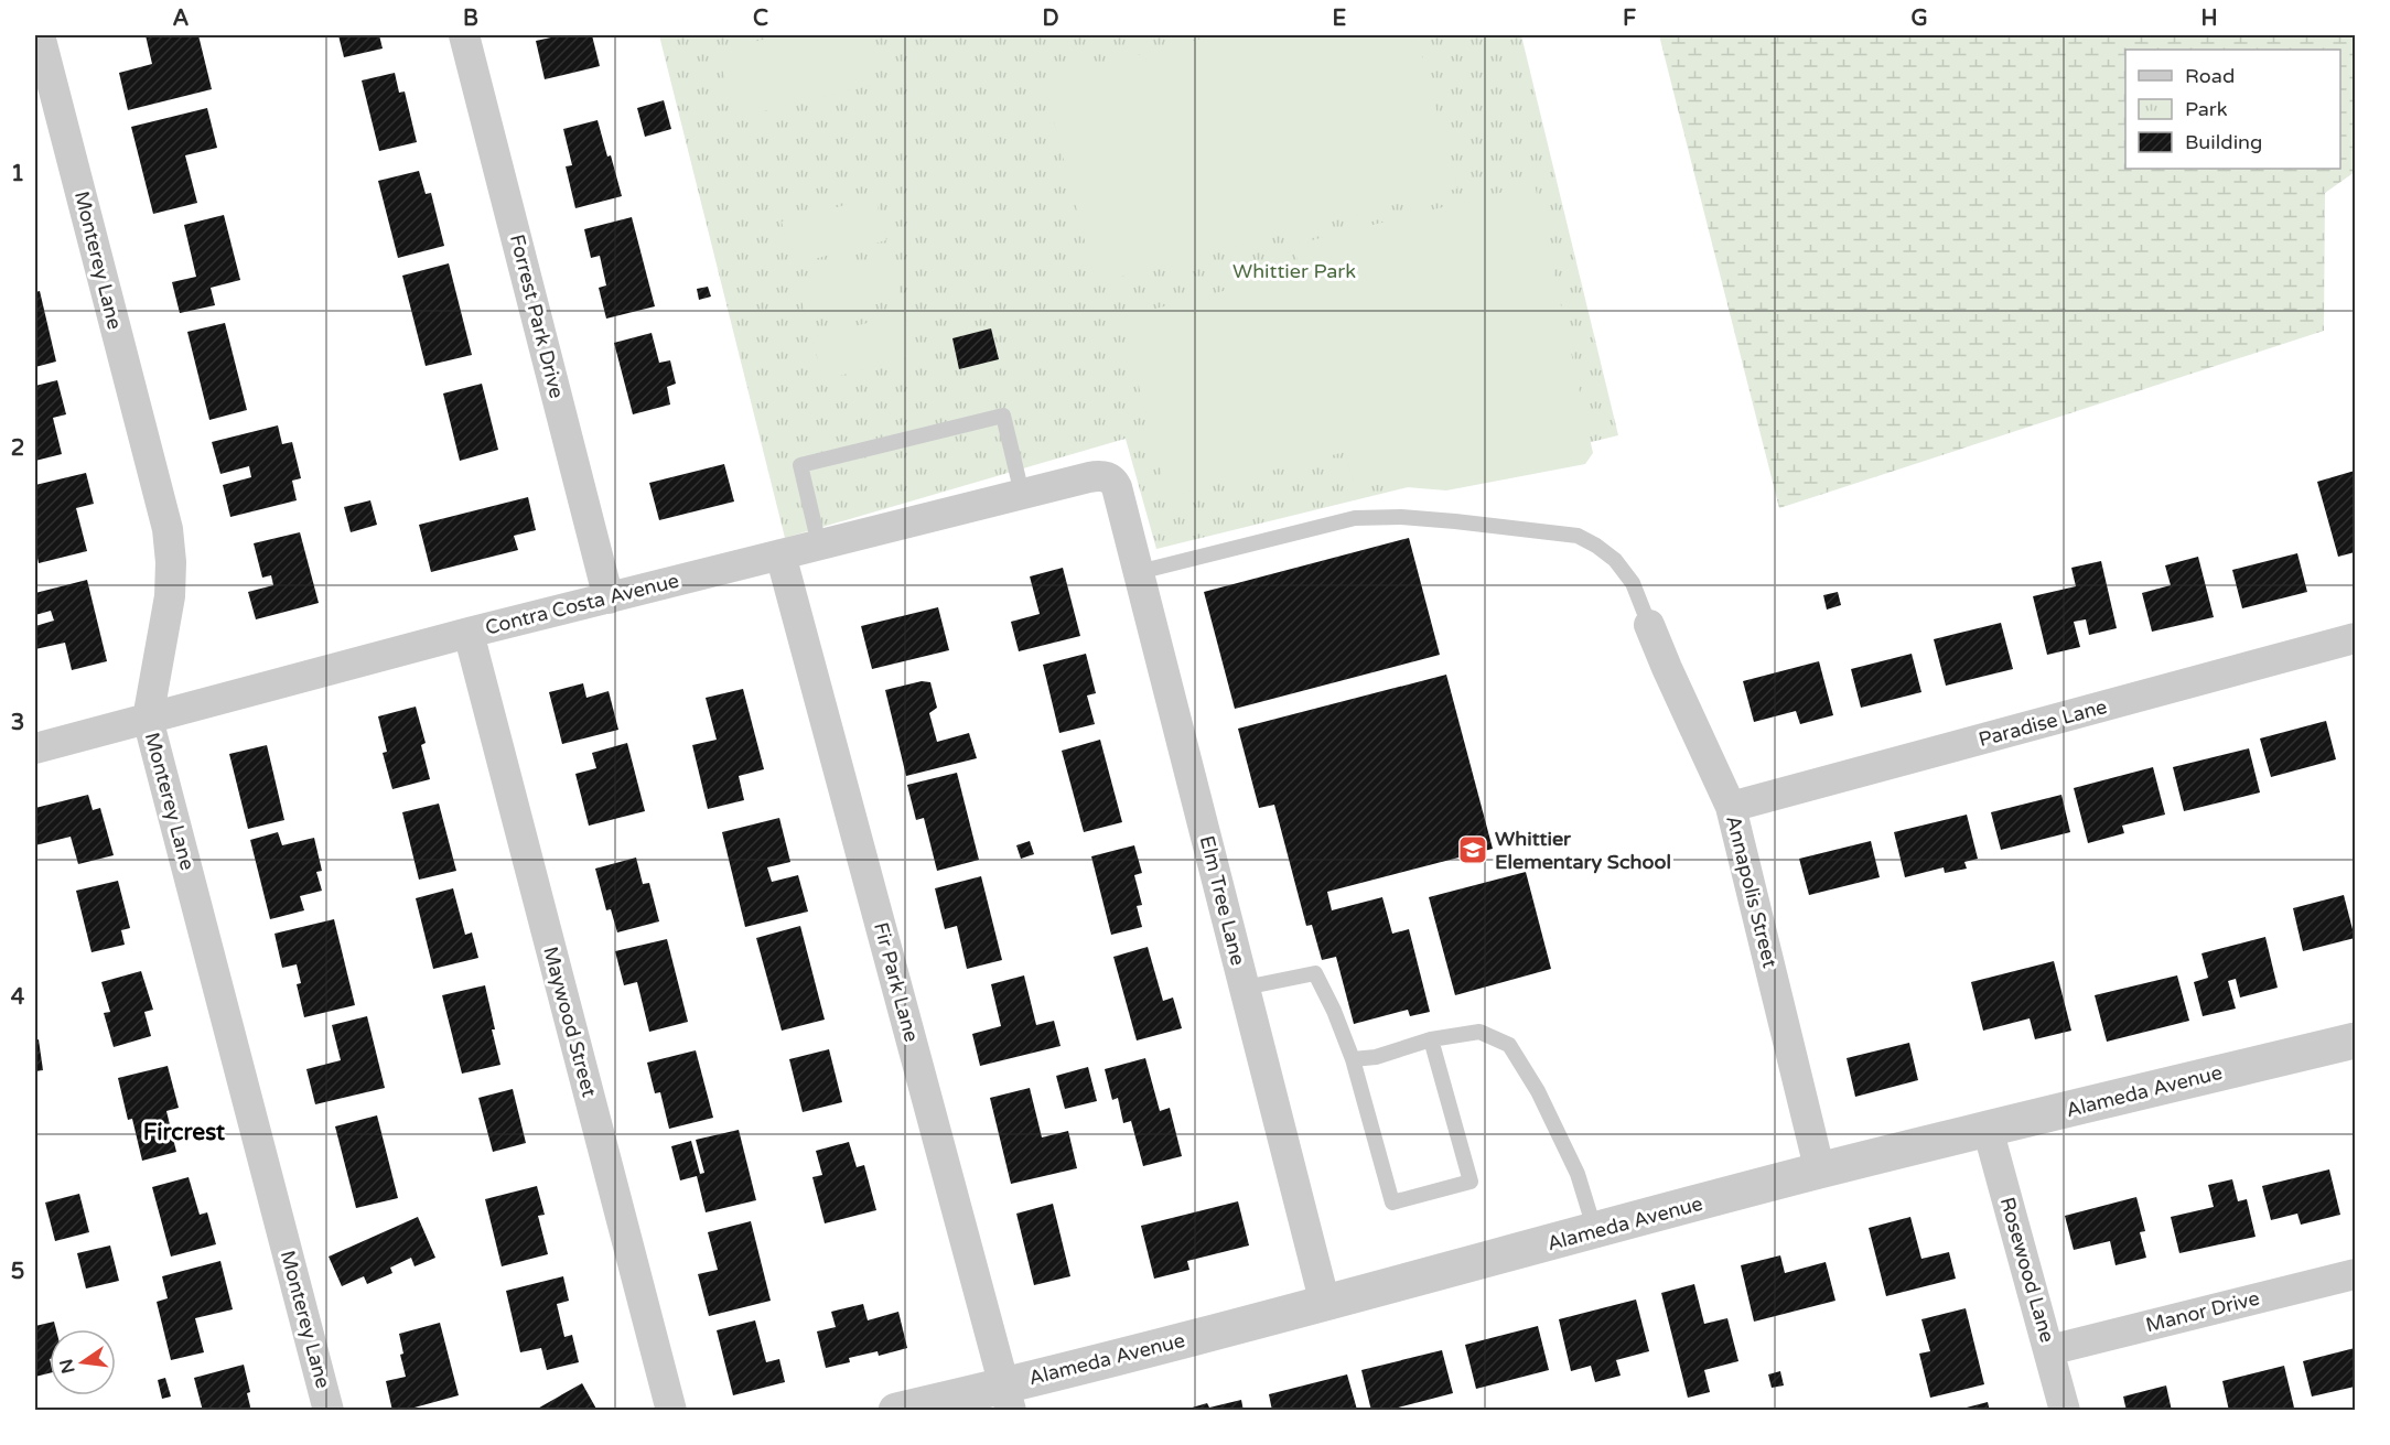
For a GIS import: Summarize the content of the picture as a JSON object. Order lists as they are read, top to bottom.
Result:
{
  "streets": {
    "street": [
      "Monterey Lane",
      "Forrest Park Drive",
      "Contra Costa Avenue",
      "Paradise Lane",
      "Annapolis Street",
      "Elm Tree Lane",
      "Fir Park Lane",
      "Maywood Street",
      "Alameda Avenue",
      "Rosewood Lane",
      "Manor Drive"
    ]
  },
  "crossings": [
    ["Monterey Lane", "Contra Costa Avenue"],
    ["Forrest Park Drive", "Contra Costa Avenue"],
    ["Contra Costa Avenue", "Elm Tree Lane"],
    ["Contra Costa Avenue", "Fir Park Lane"],
    ["Contra Costa Avenue", "Maywood Street"],
    ["Paradise Lane", "Annapolis Street"],
    ["Annapolis Street", "Alameda Avenue"],
    ["Elm Tree Lane", "Alameda Avenue"],
    ["Fir Park Lane", "Alameda Avenue"],
    ["Alameda Avenue", "Rosewood Lane"],
    ["Rosewood Lane", "Manor Drive"]
  ],
  "districts": ["Fircrest"],
  "parks": ["Whittier Park"],
  "places": {
    "school or university": ["Whittier Elementary School"]
  },
  "legend": ["Road", "Park", "Building"],
  "north": "left",
  "grid": {
    "columns": [
      "A",
      "B",
      "C",
      "D",
      "E",
      "F",
      "G",
      "H"
    ],
    "rows": [
      "1",
      "2",
      "3",
      "4",
      "5"
    ]
  }
}
